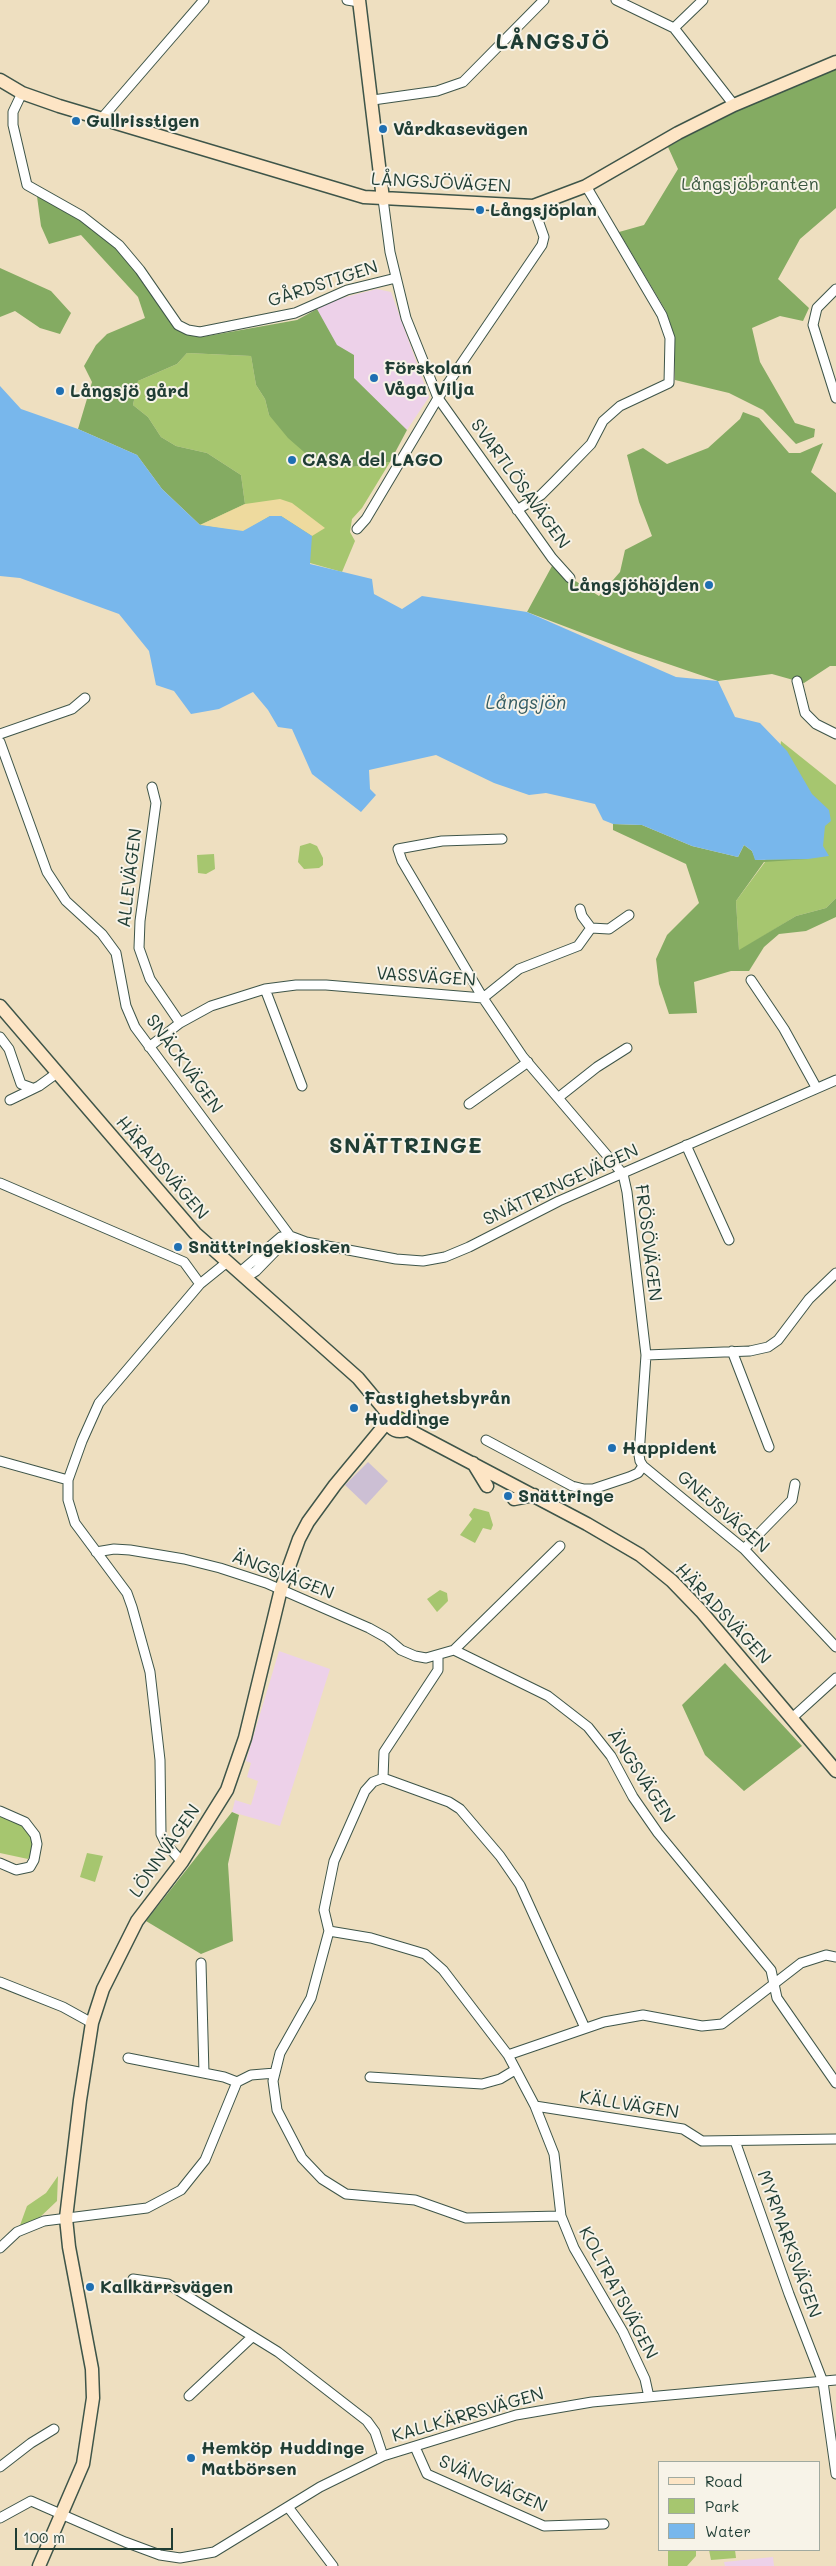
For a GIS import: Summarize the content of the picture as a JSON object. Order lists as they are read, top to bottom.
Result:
{
  "streets": {
    "street": [
      "LÅNGSJÖVÄGEN",
      "GÅRDSTIGEN",
      "SVARTLÖSAVÄGEN",
      "ALLEVÄGEN",
      "VASSVÄGEN",
      "SNÄCKVÄGEN",
      "HÄRADSVÄGEN",
      "SNÄTTRINGEVÄGEN",
      "FRÖSÖVÄGEN",
      "GNEJSVÄGEN",
      "ÄNGSVÄGEN",
      "LÖNNVÄGEN",
      "KÄLLVÄGEN",
      "MYRMARKSVÄGEN",
      "KOLTRATSVÄGEN",
      "KALLKÄRRSVÄGEN",
      "SVÄNGVÄGEN"
    ]
  },
  "crossings": [
    ["LÅNGSJÖVÄGEN", "GÅRDSTIGEN"],
    ["LÅNGSJÖVÄGEN", "SVARTLÖSAVÄGEN"],
    ["GÅRDSTIGEN", "SVARTLÖSAVÄGEN"],
    ["ALLEVÄGEN", "VASSVÄGEN"],
    ["VASSVÄGEN", "SNÄCKVÄGEN"],
    ["VASSVÄGEN", "FRÖSÖVÄGEN"],
    ["SNÄCKVÄGEN", "SNÄTTRINGEVÄGEN"],
    ["HÄRADSVÄGEN", "LÖNNVÄGEN"],
    ["SNÄTTRINGEVÄGEN", "FRÖSÖVÄGEN"],
    ["FRÖSÖVÄGEN", "GNEJSVÄGEN"],
    ["ÄNGSVÄGEN", "LÖNNVÄGEN"],
    ["LÖNNVÄGEN", "KALLKÄRRSVÄGEN"],
    ["KÄLLVÄGEN", "MYRMARKSVÄGEN"],
    ["KÄLLVÄGEN", "KOLTRATSVÄGEN"],
    ["MYRMARKSVÄGEN", "KALLKÄRRSVÄGEN"],
    ["KOLTRATSVÄGEN", "KALLKÄRRSVÄGEN"],
    ["KALLKÄRRSVÄGEN", "SVÄNGVÄGEN"]
  ],
  "districts": ["LÅNGSJÖ", "SNÄTTRINGE"],
  "water": ["Långsjön"],
  "parks": ["Långsjöbranten"],
  "places": [
    "Gullrisstigen",
    "Vårdkasevägen",
    "Långsjöplan",
    "Förskolan Våga Vilja",
    "Långsjö gård",
    "CASA del LAGO",
    "Långsjöhöjden",
    "Snättringekiosken",
    "Fastighetsbyrån Huddinge",
    "Happident",
    "Snättringe",
    "Kallkärrsvägen",
    "Hemköp Huddinge Matbörsen"
  ],
  "legend": ["Road", "Park", "Water"],
  "scale_bar": "100 m"
}
